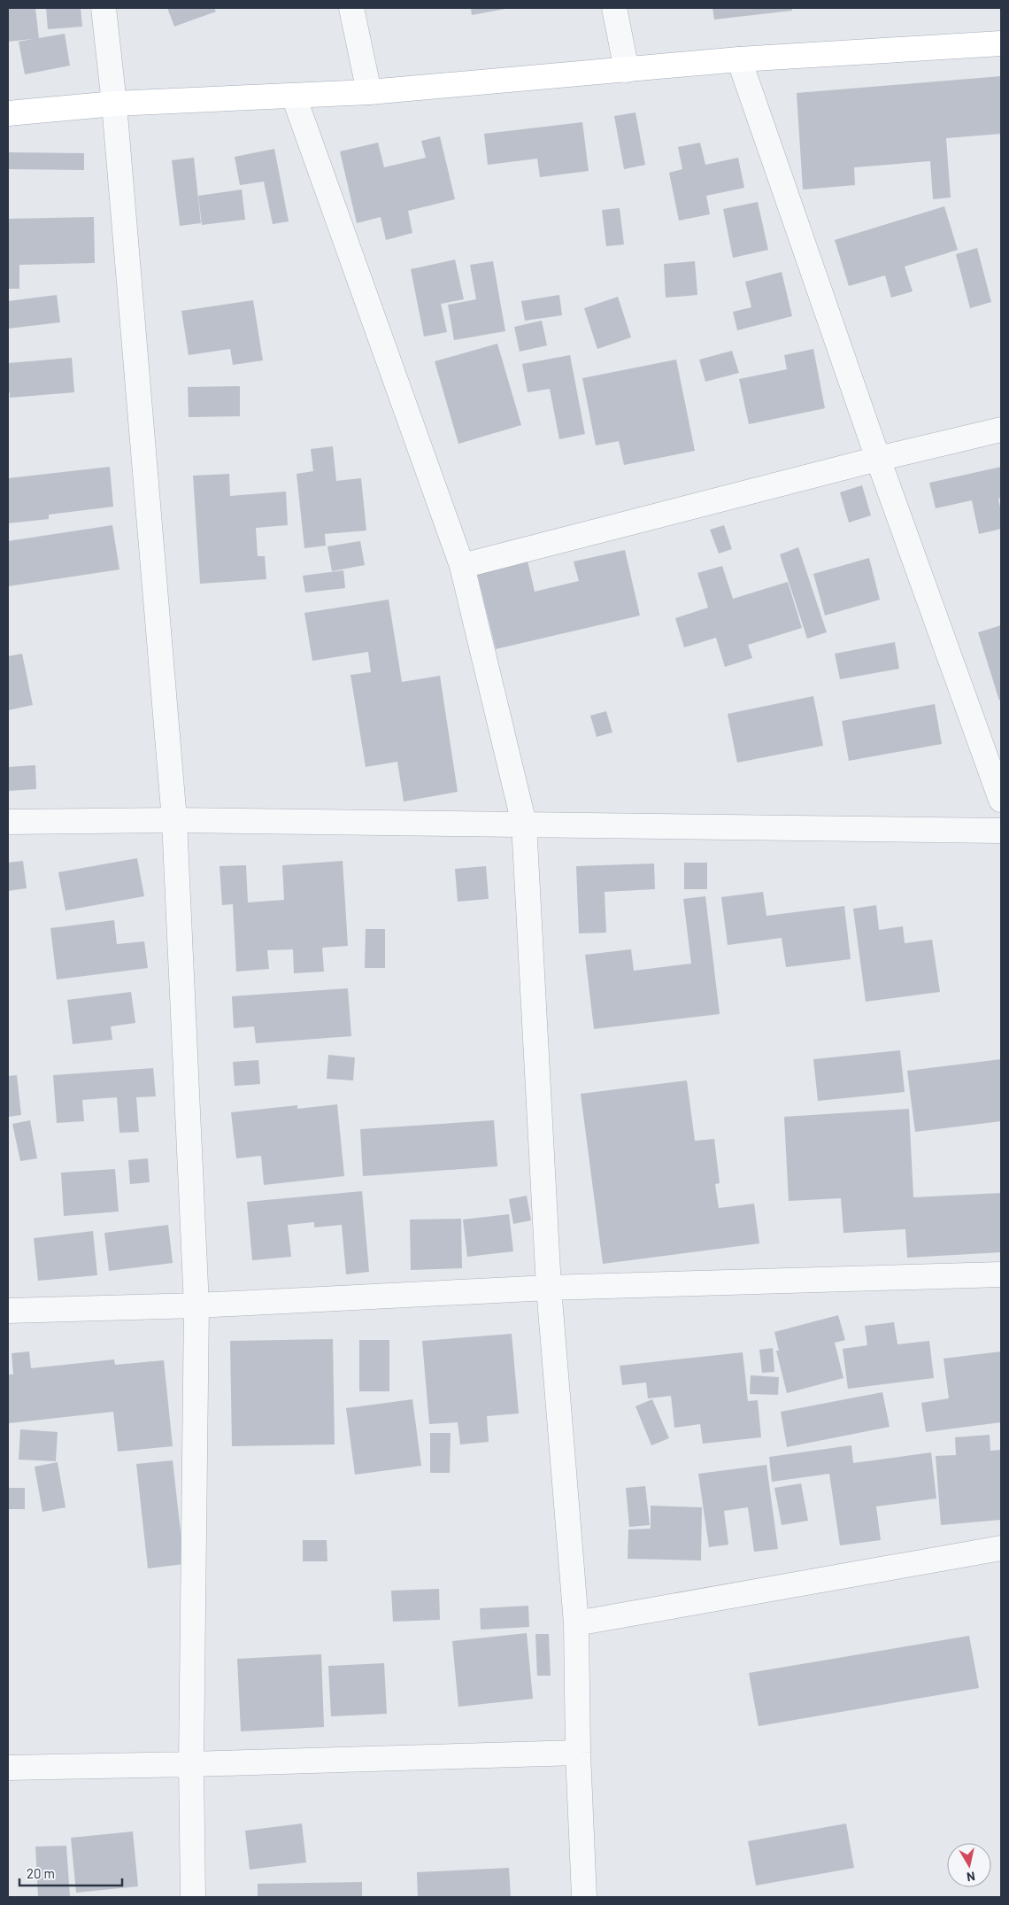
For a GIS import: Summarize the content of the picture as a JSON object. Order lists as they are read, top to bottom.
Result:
{
  "scale_bar": "20 m",
  "north": "bottom"
}
